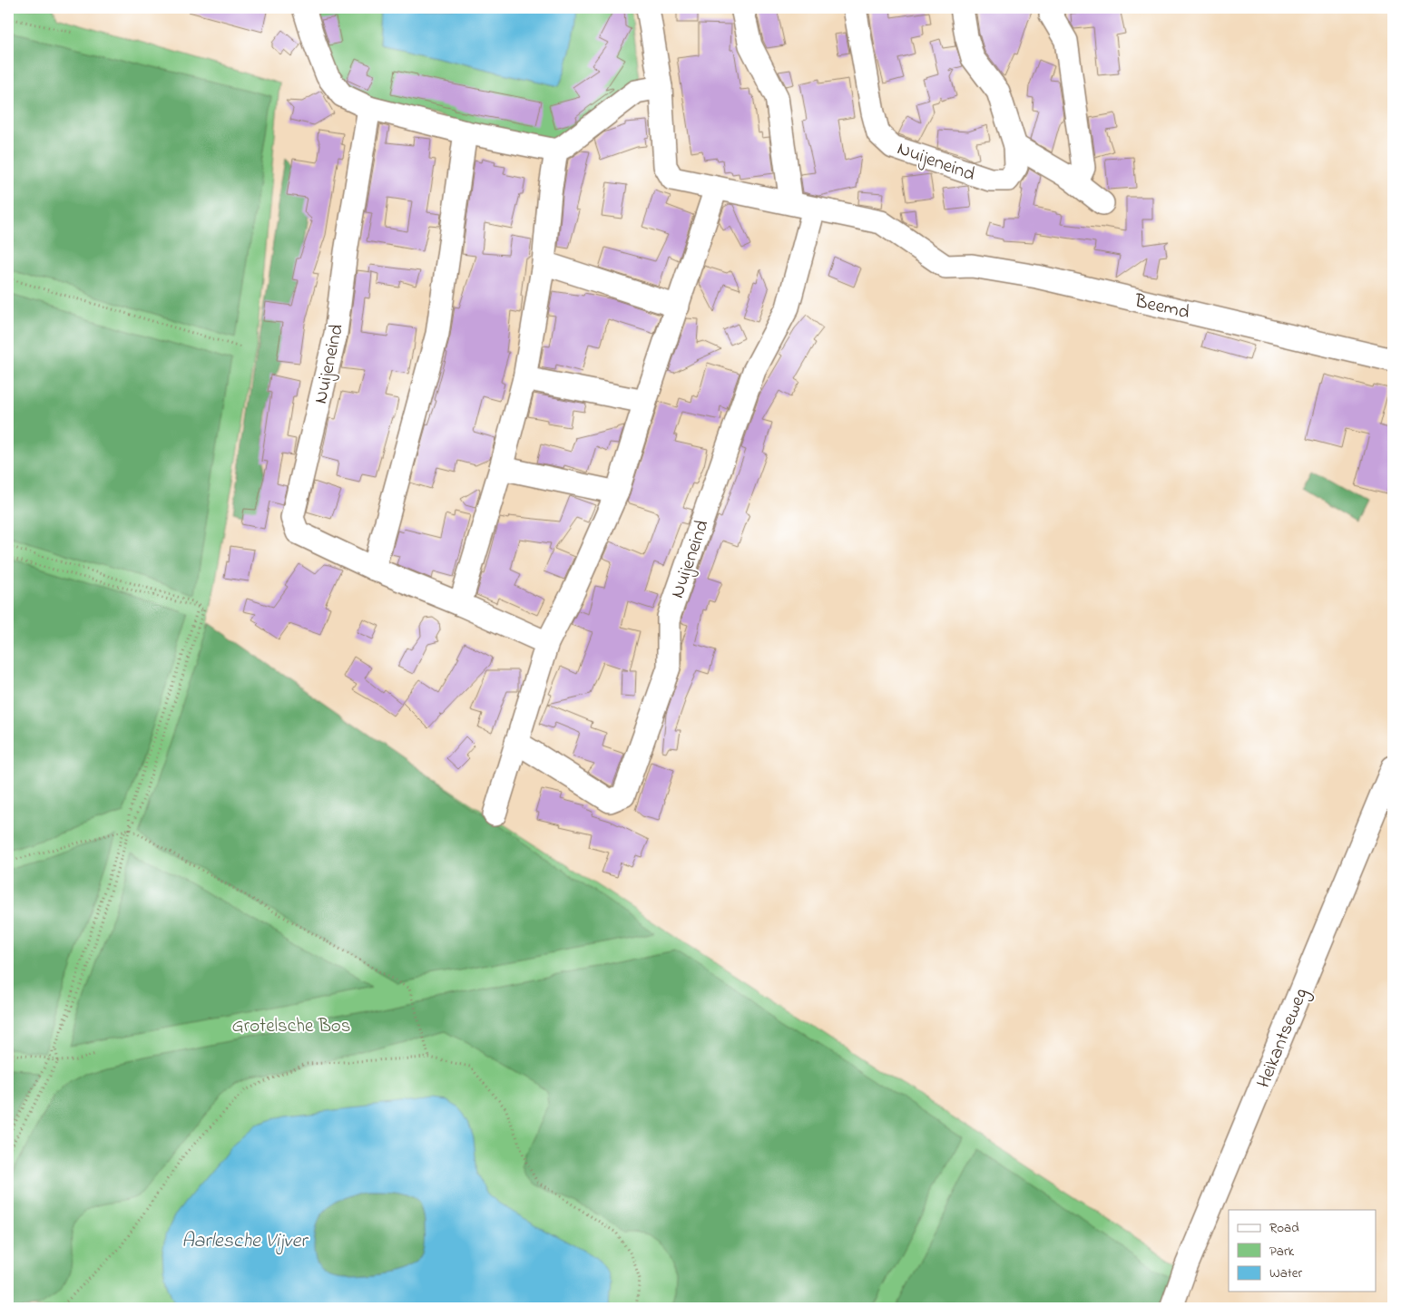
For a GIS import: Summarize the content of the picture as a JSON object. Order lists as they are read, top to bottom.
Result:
{
  "streets": {
    "street": ["Nuijeneind", "Beemd", "Heikantseweg"]
  },
  "crossings": [
    ["Nuijeneind", "Beemd"]
  ],
  "water": ["Aarlesche Vijver"],
  "parks": ["Grotelsche Bos"],
  "legend": ["Road", "Park", "Water"]
}
